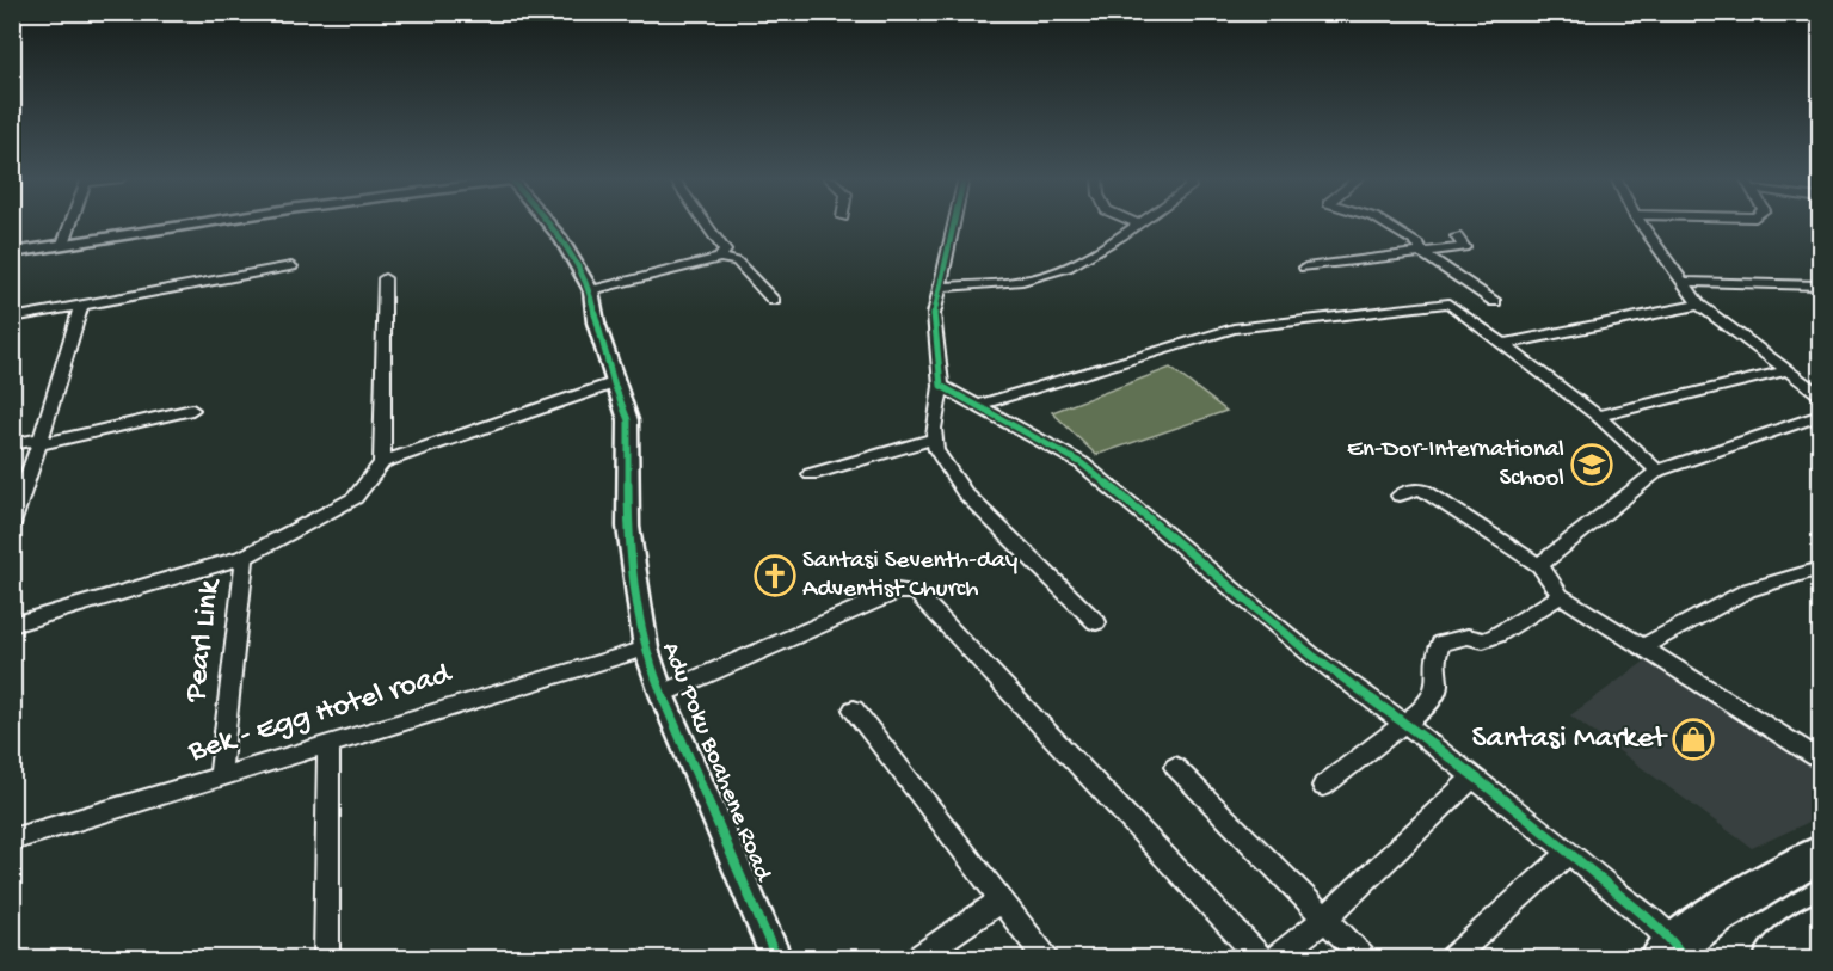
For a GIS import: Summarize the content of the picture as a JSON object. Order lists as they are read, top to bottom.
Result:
{
  "streets": {
    "street": ["Pearl Link", "Bek - Egg Hotel road", "Adu Poku Boahene Road"]
  },
  "crossings": [
    ["Pearl Link", "Bek - Egg Hotel road"],
    ["Bek - Egg Hotel road", "Adu Poku Boahene Road"]
  ],
  "places": {
    "school or university": ["En-Dor-International School"],
    "church": ["Santasi Seventh-day Adventist Church"],
    "shop": ["Santasi Market"]
  }
}
